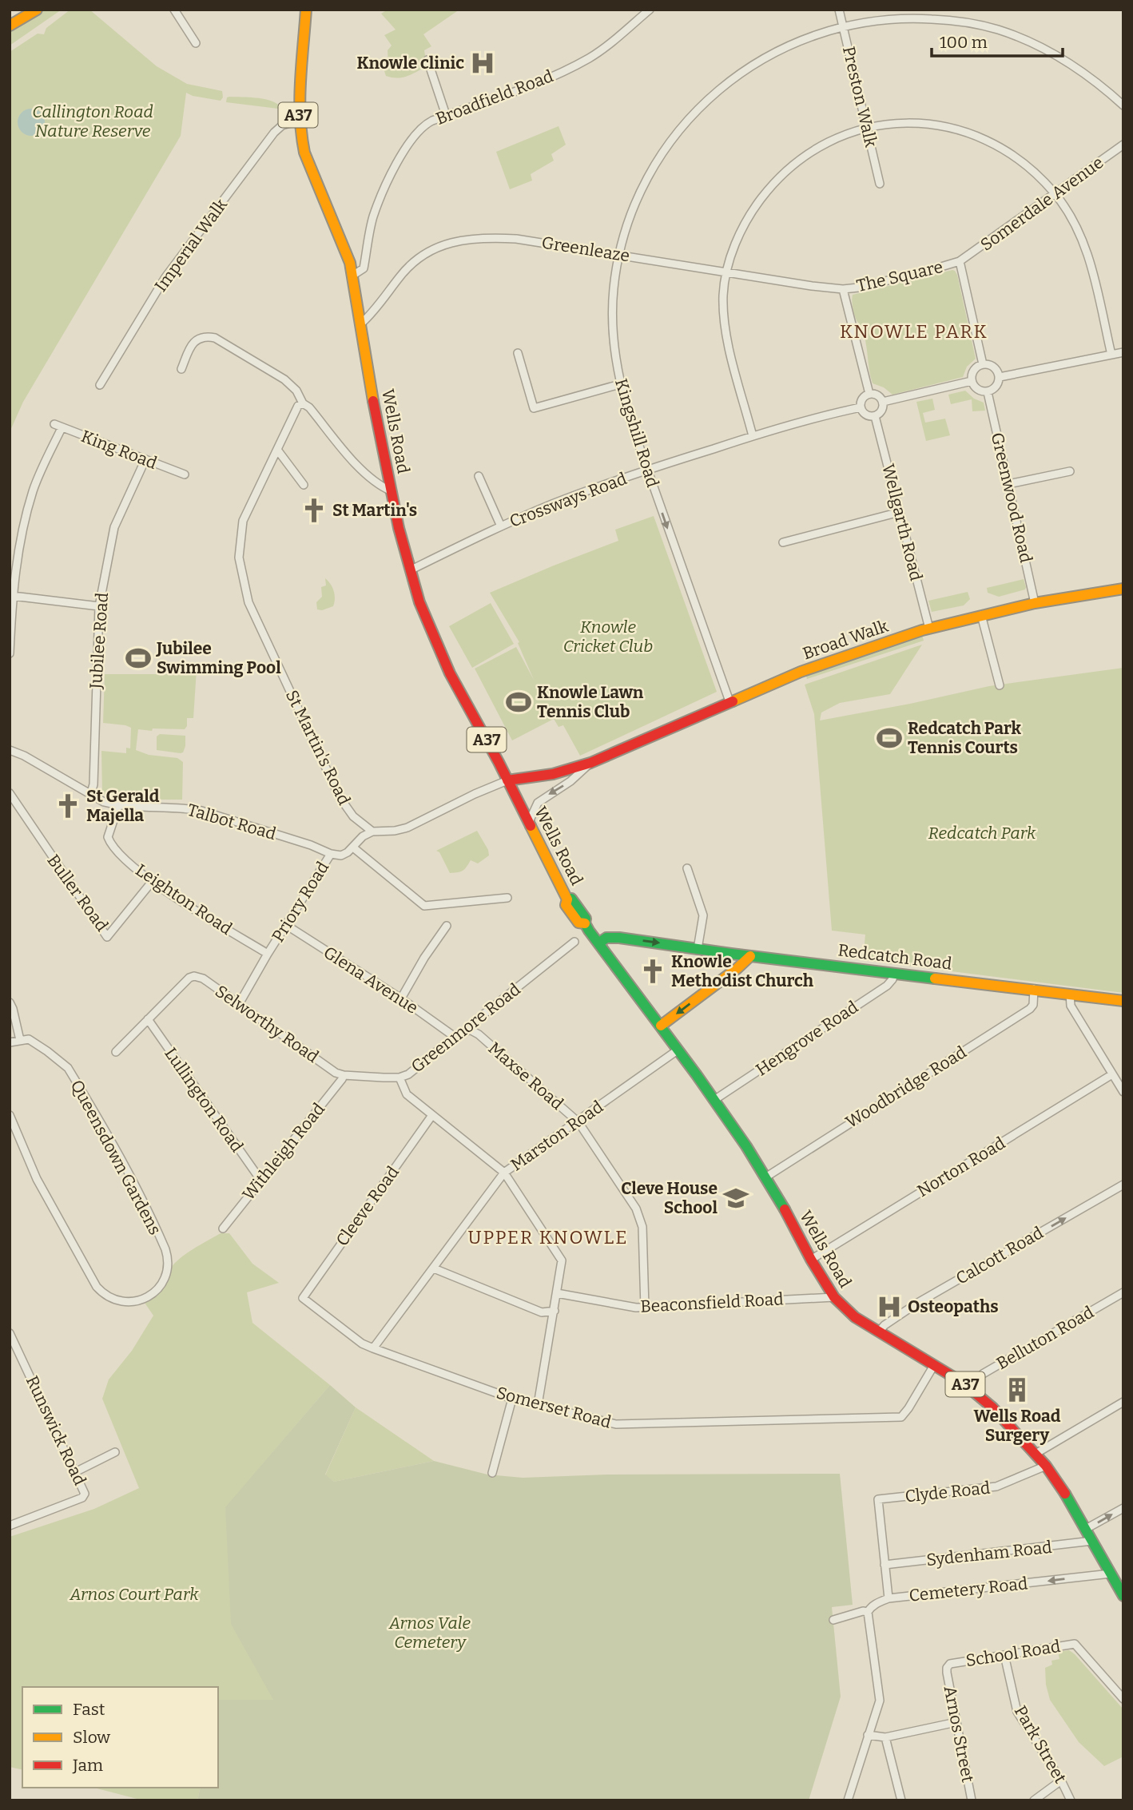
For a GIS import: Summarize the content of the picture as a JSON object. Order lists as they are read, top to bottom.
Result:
{
  "streets": {
    "main road": [
      "A37",
      "Wells Road",
      "Broad Walk",
      "Redcatch Road"
    ],
    "street": [
      "Preston Walk",
      "Broadfield Road",
      "Somerdale Avenue",
      "Imperial Walk",
      "Greenleaze",
      "The Square",
      "Kingshill Road",
      "King Road",
      "Greenwood Road",
      "Crossways Road",
      "Wellgarth Road",
      "Jubilee Road",
      "St Martin's Road",
      "Talbot Road",
      "Buller Road",
      "Leighton Road",
      "Priory Road",
      "Glena Avenue",
      "Selworthy Road",
      "Greenmore Road",
      "Hengrove Road",
      "Maxse Road",
      "Woodbridge Road",
      "Lullington Road",
      "Marston Road",
      "Withleigh Road",
      "Queensdown Gardens",
      "Norton Road",
      "Cleeve Road",
      "Calcott Road",
      "Beaconsfield Road",
      "Belluton Road",
      "Somerset Road",
      "Runswick Road",
      "Clyde Road",
      "Sydenham Road",
      "Cemetery Road",
      "School Road",
      "Arnos Street",
      "Park Street"
    ]
  },
  "crossings": [
    ["Preston Walk", "Kingshill Road"],
    ["Broadfield Road", "Wells Road"],
    ["Somerdale Avenue", "The Square"],
    ["Imperial Walk", "Wells Road"],
    ["Greenleaze", "The Square"],
    ["Greenleaze", "Wells Road"],
    ["Greenleaze", "Kingshill Road"],
    ["The Square", "Greenwood Road"],
    ["The Square", "Crossways Road"],
    ["The Square", "Wellgarth Road"],
    ["Wells Road", "Crossways Road"],
    ["Wells Road", "Broad Walk"],
    ["Wells Road", "Redcatch Road"],
    ["Wells Road", "Hengrove Road"],
    ["Wells Road", "Woodbridge Road"],
    ["Wells Road", "Marston Road"],
    ["Wells Road", "Norton Road"],
    ["Wells Road", "Calcott Road"],
    ["Wells Road", "Beaconsfield Road"],
    ["Wells Road", "Belluton Road"],
    ["Wells Road", "Somerset Road"],
    ["Wells Road", "Clyde Road"],
    ["Wells Road", "Sydenham Road"],
    ["Wells Road", "Cemetery Road"],
    ["Kingshill Road", "Crossways Road"],
    ["Kingshill Road", "Broad Walk"],
    ["King Road", "Jubilee Road"],
    ["Greenwood Road", "Broad Walk"],
    ["Crossways Road", "Wellgarth Road"],
    ["Wellgarth Road", "Broad Walk"],
    ["Jubilee Road", "Talbot Road"],
    ["St Martin's Road", "Priory Road"],
    ["Talbot Road", "Leighton Road"],
    ["Talbot Road", "Priory Road"],
    ["Buller Road", "Leighton Road"],
    ["Leighton Road", "Priory Road"],
    ["Priory Road", "Glena Avenue"],
    ["Priory Road", "Selworthy Road"],
    ["Redcatch Road", "Hengrove Road"],
    ["Redcatch Road", "Woodbridge Road"],
    ["Glena Avenue", "Greenmore Road"],
    ["Selworthy Road", "Greenmore Road"],
    ["Selworthy Road", "Lullington Road"],
    ["Selworthy Road", "Withleigh Road"],
    ["Greenmore Road", "Maxse Road"],
    ["Greenmore Road", "Withleigh Road"],
    ["Maxse Road", "Marston Road"],
    ["Maxse Road", "Beaconsfield Road"],
    ["Lullington Road", "Withleigh Road"],
    ["Marston Road", "Somerset Road"],
    ["Cleeve Road", "Somerset Road"],
    ["Clyde Road", "Sydenham Road"],
    ["School Road", "Arnos Street"],
    ["School Road", "Park Street"]
  ],
  "one_way": ["Calcott Road", "Cemetery Road"],
  "districts": ["KNOWLE PARK", "UPPER KNOWLE"],
  "parks": [
    "Callington Road Nature Reserve",
    "Knowle Cricket Club",
    "Redcatch Park",
    "Arnos Court Park",
    "Arnos Vale Cemetery"
  ],
  "places": {
    "hospital": ["Knowle clinic", "Osteopaths"],
    "church": ["St Martin's", "St Gerald Majella", "Knowle Methodist Church"],
    "sports": ["Jubilee Swimming Pool", "Knowle Lawn Tennis Club", "Redcatch Park Tennis Courts"],
    "school or university": ["Cleve House School"],
    "building": ["Wells Road Surgery"]
  },
  "legend": ["Fast", "Slow", "Jam"],
  "scale_bar": "100 m"
}
